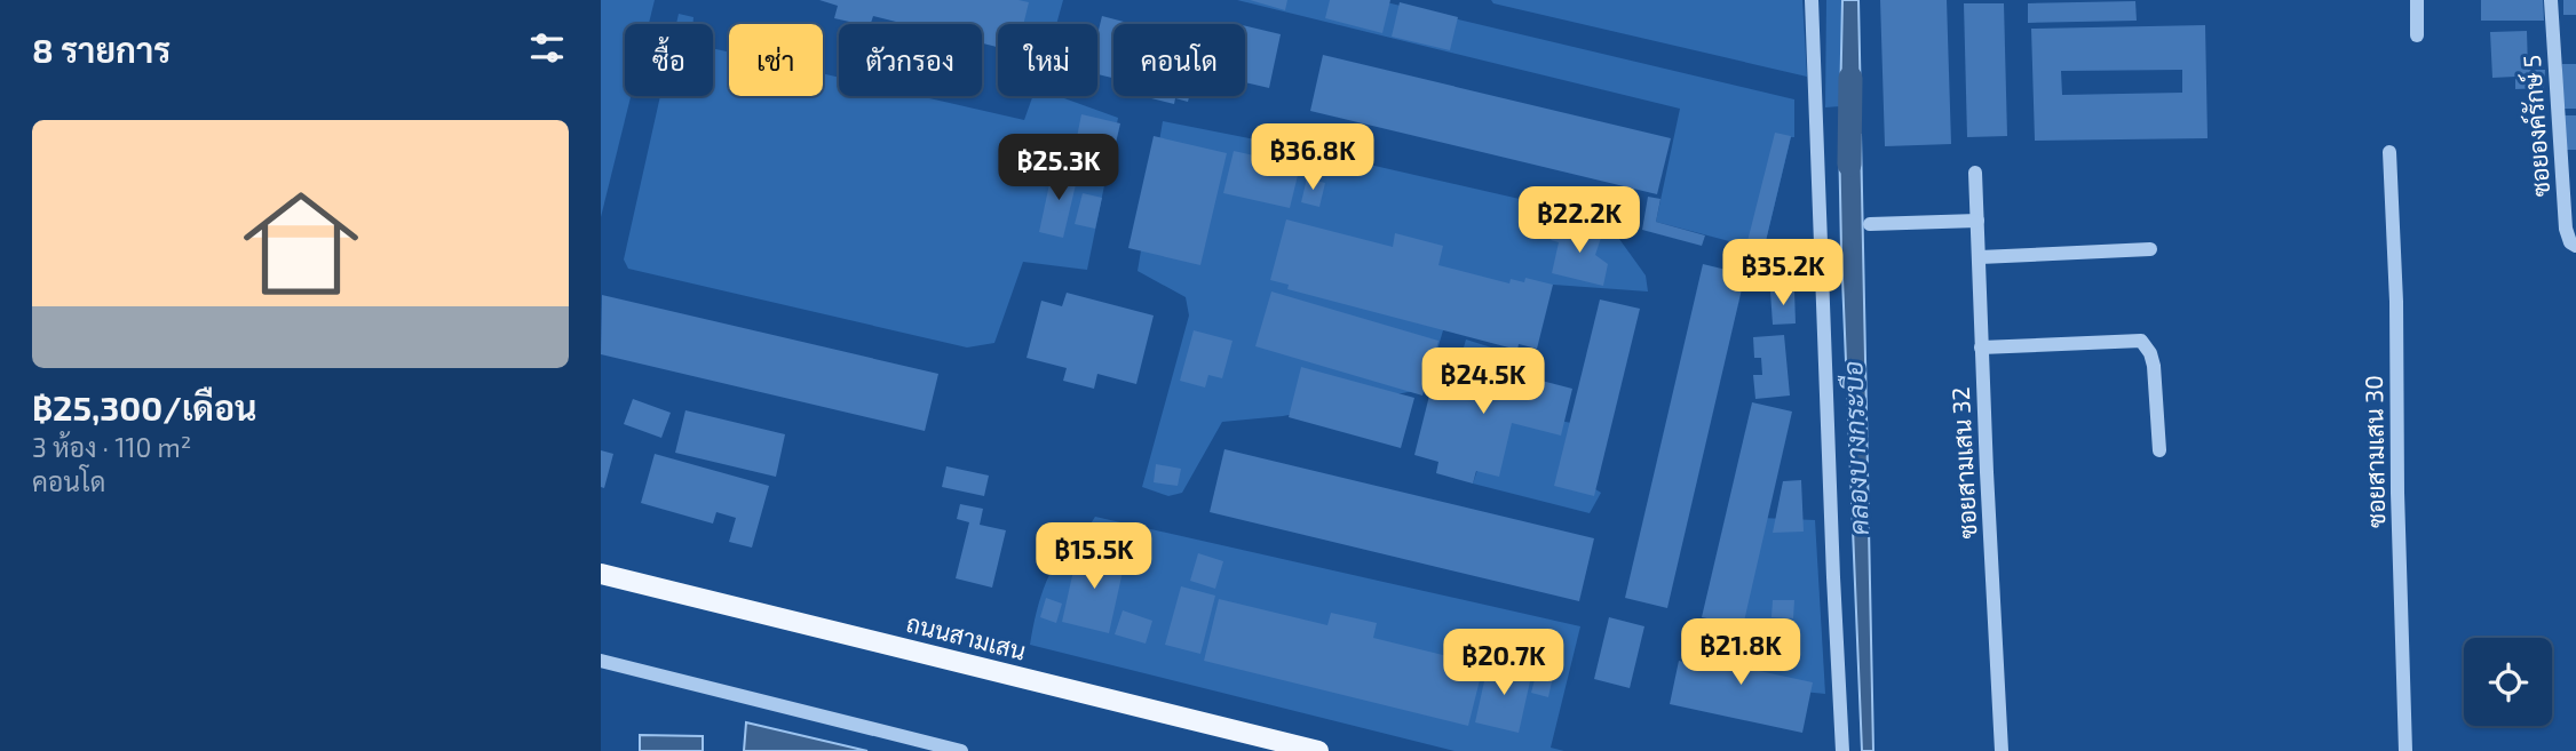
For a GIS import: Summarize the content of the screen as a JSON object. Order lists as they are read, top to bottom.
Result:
{
  "streets": {
    "main road": ["ถนนสามเสน"],
    "street": ["ซอยองค์รักษ์ 5", "ซอยสามเสน 30", "ซอยสามเสน 32"]
  },
  "water": ["คลองบางกระบือ"],
  "page": {
    "heading": "8 รายการ",
    "chip": [
      "ซื้อ",
      "เช่า",
      "ตัวกรอง",
      "ใหม่",
      "คอนโด"
    ],
    "list": [
      {
        "name": "฿25,300/เดือน",
        "note": "3 ห้อง · 110 m² · คอนโด"
      }
    ],
    "price": [
      "฿36.8K",
      "฿25.3K",
      "฿22.2K",
      "฿35.2K",
      "฿24.5K",
      "฿15.5K",
      "฿21.8K",
      "฿20.7K"
    ]
  }
}
